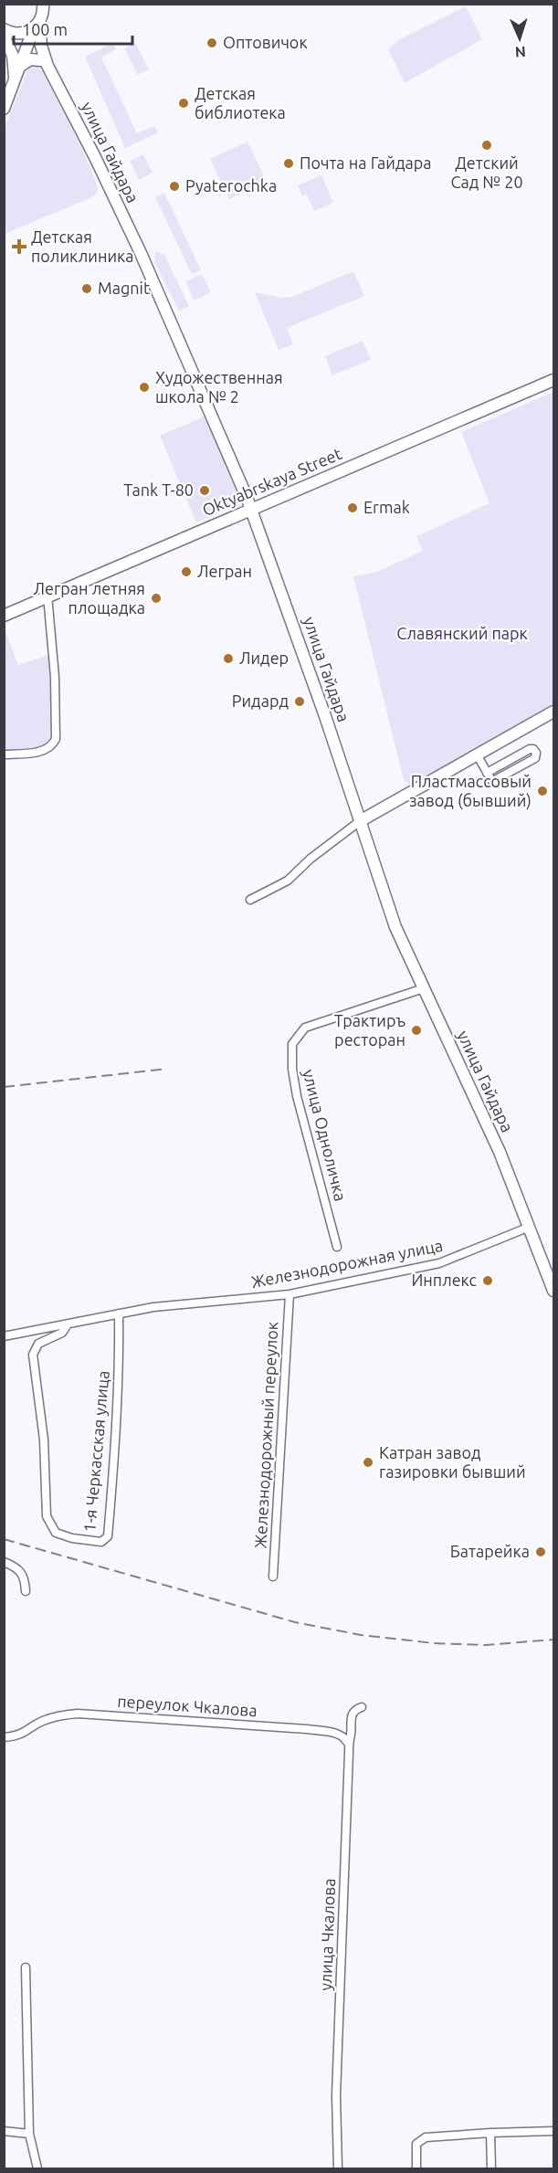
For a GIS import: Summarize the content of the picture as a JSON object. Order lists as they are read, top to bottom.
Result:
{
  "streets": {
    "main road": ["улица Гайдара", "Oktyabrskaya Street"],
    "street": [
      "улица Одноличка",
      "Железнодорожная улица",
      "Железнодорожный переулок",
      "1-я Черкасская улица",
      "переулок Чкалова",
      "улица Чкалова"
    ]
  },
  "crossings": [
    ["улица Гайдара", "Oktyabrskaya Street"],
    ["улица Гайдара", "улица Одноличка"],
    ["улица Гайдара", "Железнодорожная улица"],
    ["Железнодорожная улица", "Железнодорожный переулок"],
    ["Железнодорожная улица", "1-я Черкасская улица"],
    ["переулок Чкалова", "улица Чкалова"]
  ],
  "parks": ["Славянский парк"],
  "places": {
    "other": [
      "Оптовичок",
      "Детская библиотека",
      "Детский Сад № 20",
      "Почта на Гайдара",
      "Pyaterochka",
      "Magnit",
      "Художественная школа № 2",
      "Tank T-80",
      "Ermak",
      "Легран",
      "Легран летняя площадка",
      "Лидер",
      "Ридард",
      "Пластмассовый завод (бывший)",
      "Трактиръ ресторан",
      "Инплекс",
      "Катран завод газировки бывший",
      "Батарейка"
    ],
    "health": ["Детская поликлиника"]
  },
  "scale_bar": "100 m",
  "north": "bottom"
}
